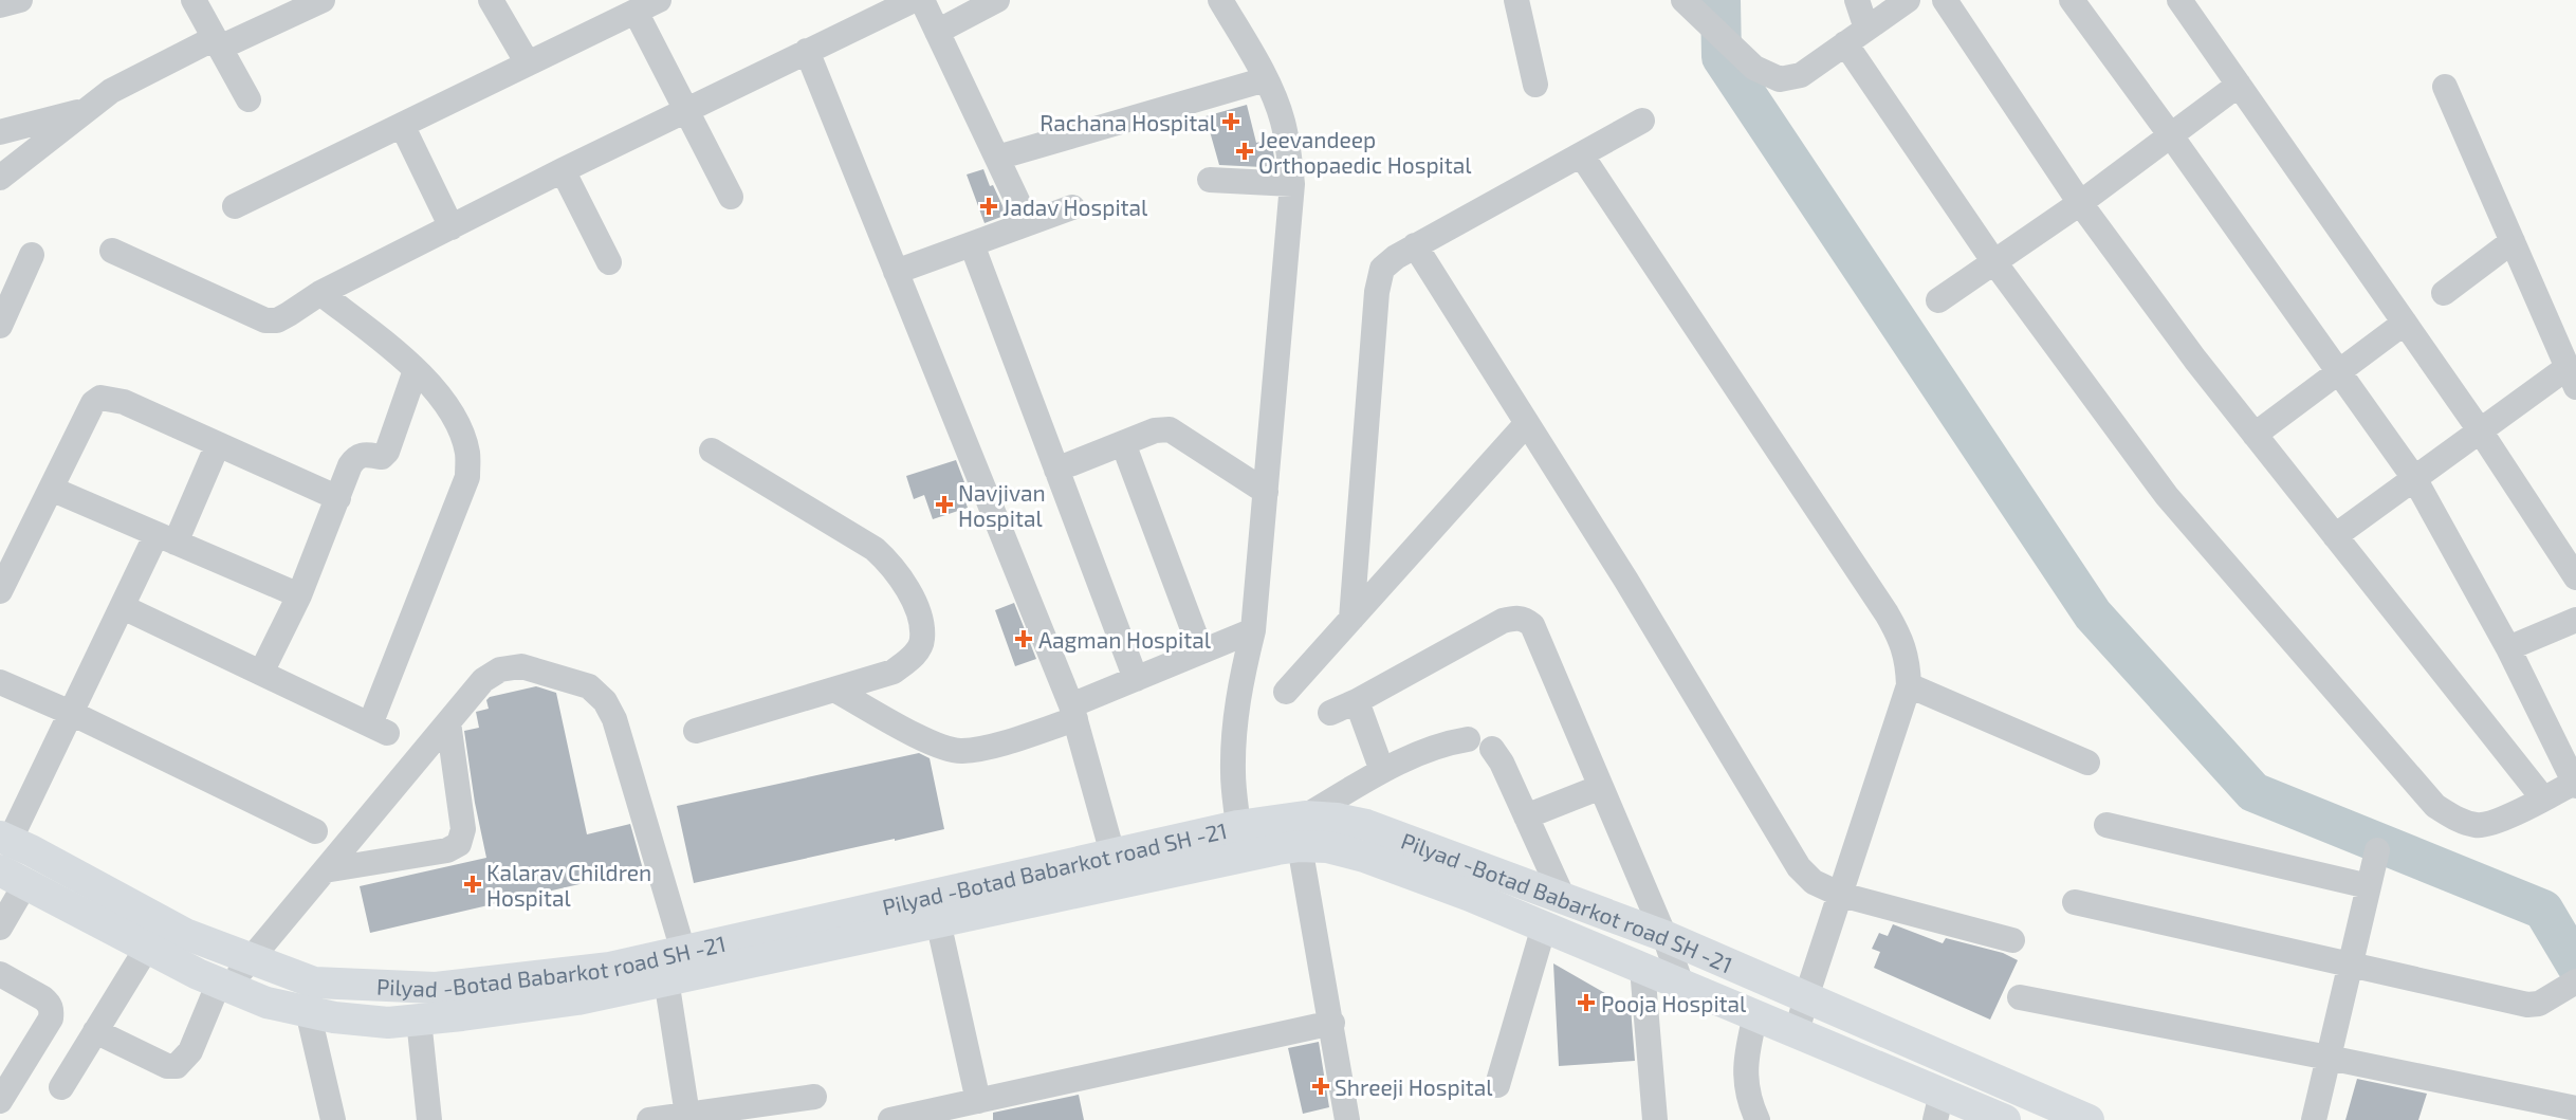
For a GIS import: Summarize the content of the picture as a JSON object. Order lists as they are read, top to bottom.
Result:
{
  "streets": {
    "main road": ["Pilyad -Botad Babarkot road SH -21"]
  },
  "places": {
    "health": [
      "Rachana Hospital",
      "Jeevandeep Orthopaedic Hospital",
      "Jadav Hospital",
      "Navjivan Hospital",
      "Aagman Hospital",
      "Kalarav Children Hospital",
      "Pooja Hospital",
      "Shreeji Hospital"
    ]
  }
}
